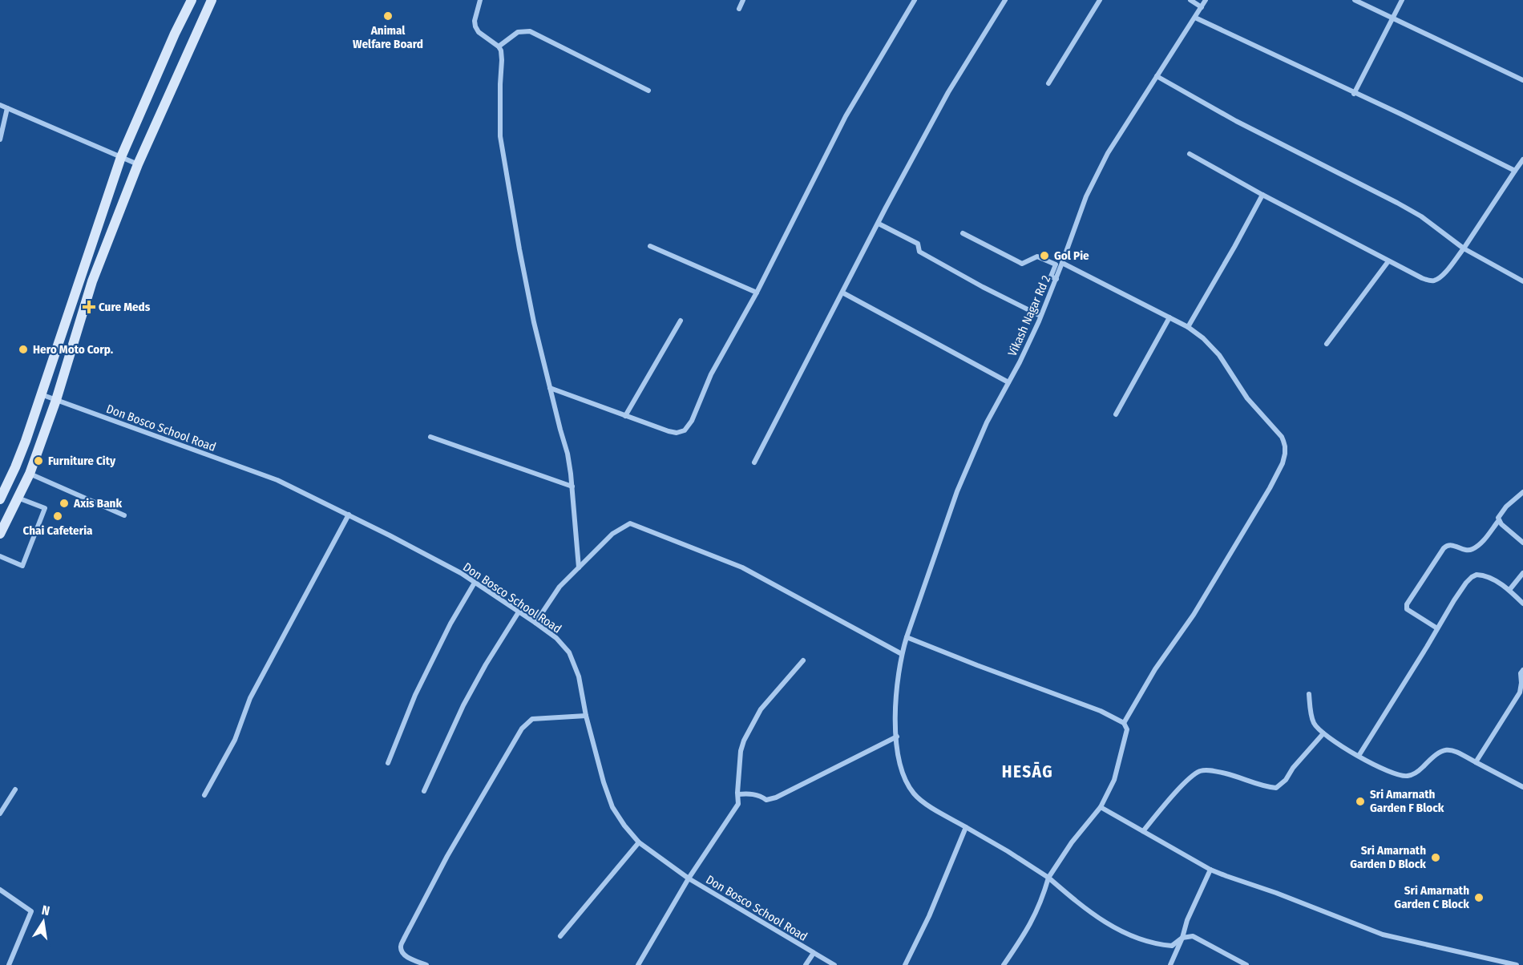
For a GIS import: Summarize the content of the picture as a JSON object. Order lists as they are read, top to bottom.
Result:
{
  "streets": {
    "street": ["Vikash Nagar Rd 2", "Don Bosco School Road"]
  },
  "districts": ["HESĀG"],
  "places": {
    "other": [
      "Animal Welfare Board",
      "Gol Pie",
      "Hero Moto Corp.",
      "Furniture City",
      "Axis Bank",
      "Chai Cafeteria",
      "Sri Amarnath Garden F Block",
      "Sri Amarnath Garden D Block",
      "Sri Amarnath Garden C Block"
    ],
    "health": ["Cure Meds"]
  },
  "north": "top"
}
